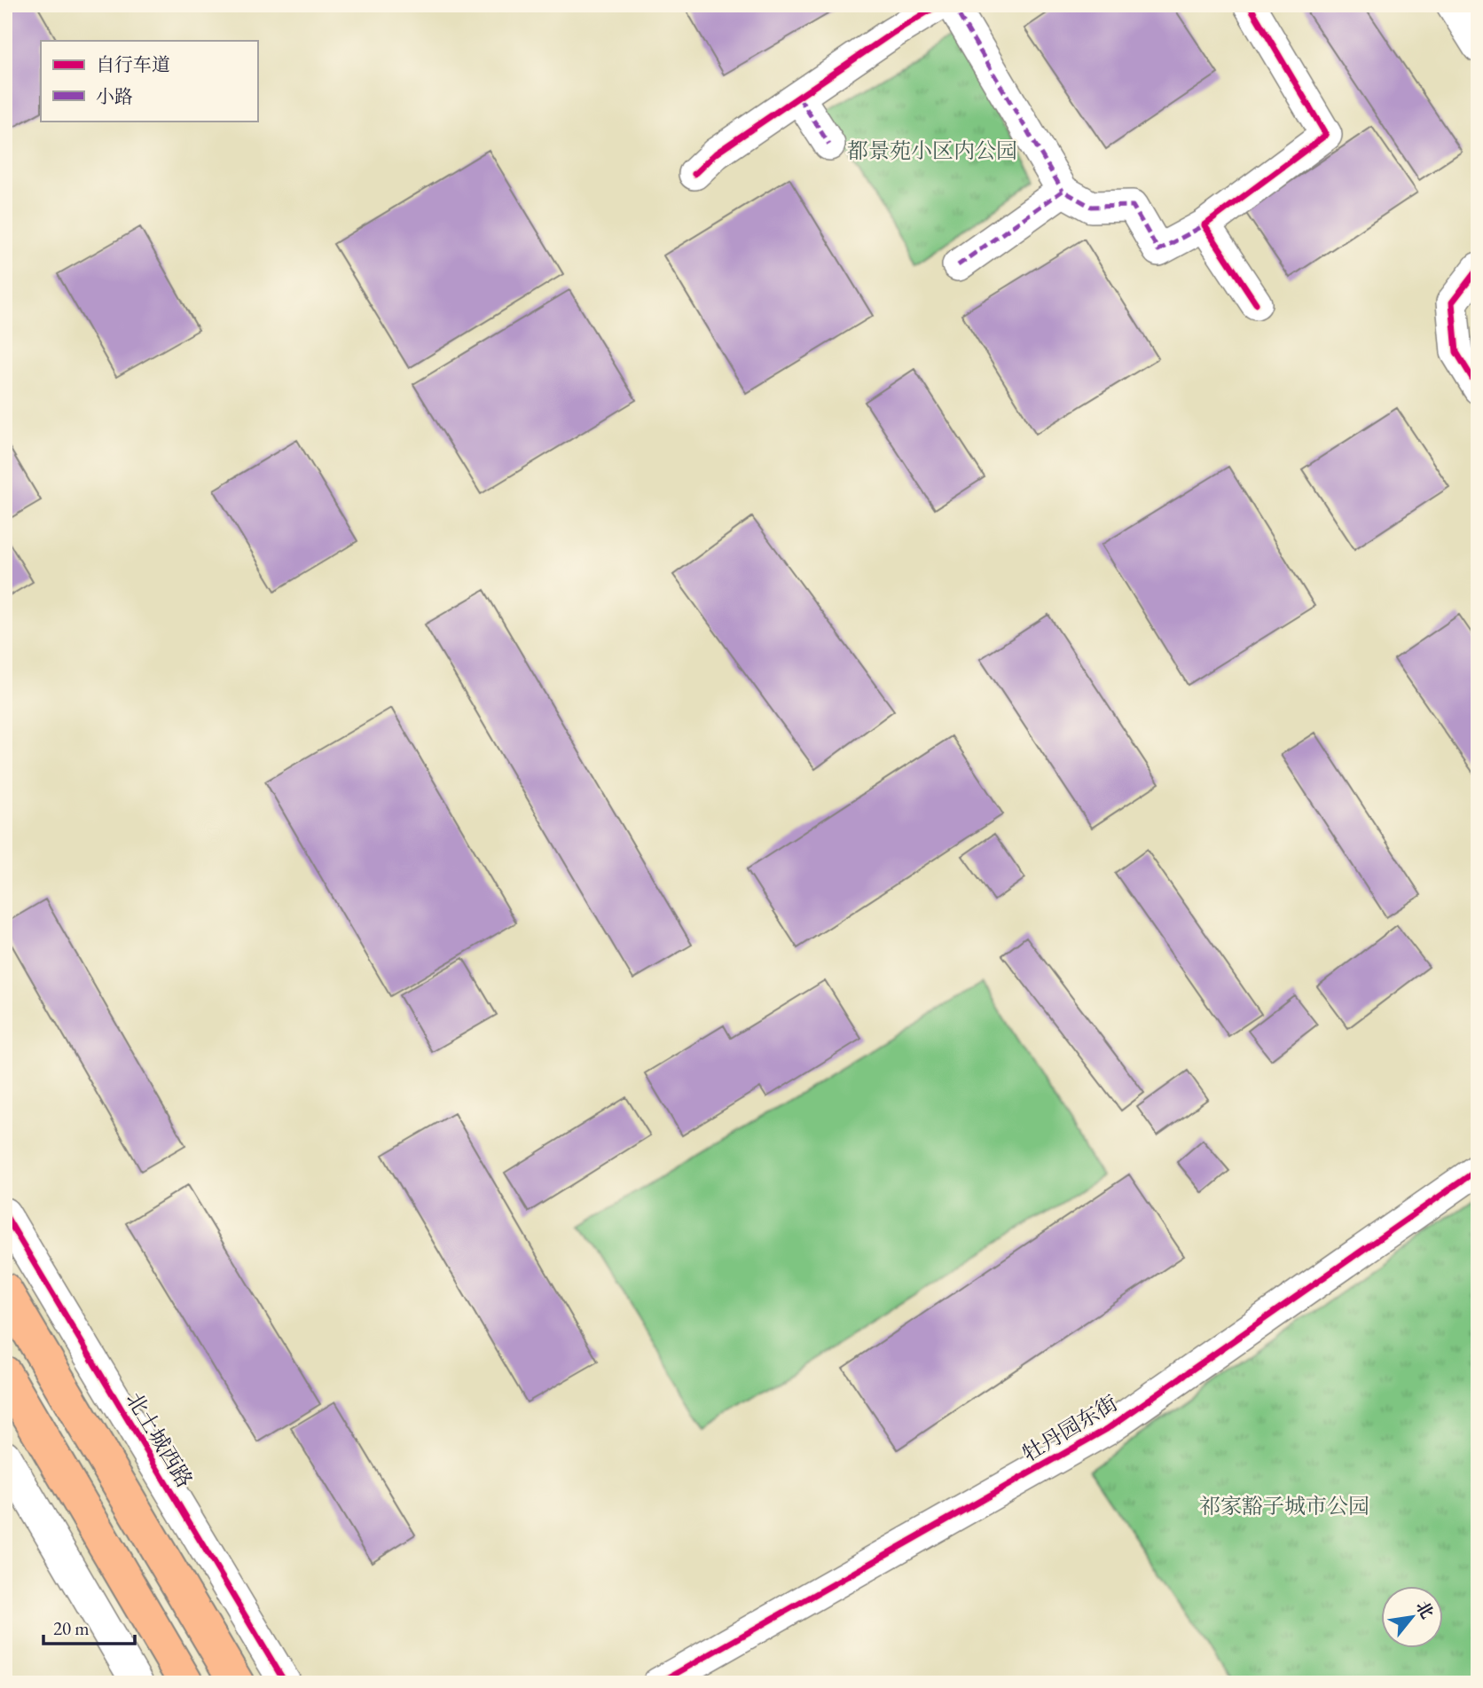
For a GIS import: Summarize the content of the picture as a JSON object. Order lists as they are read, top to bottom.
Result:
{
  "streets": {
    "street": ["牡丹园东街", "北土城西路"]
  },
  "parks": ["都景苑小区内公园", "祁家豁子城市公园"],
  "legend": ["自行车道", "小路"],
  "scale_bar": "20 m",
  "north": "top right"
}
